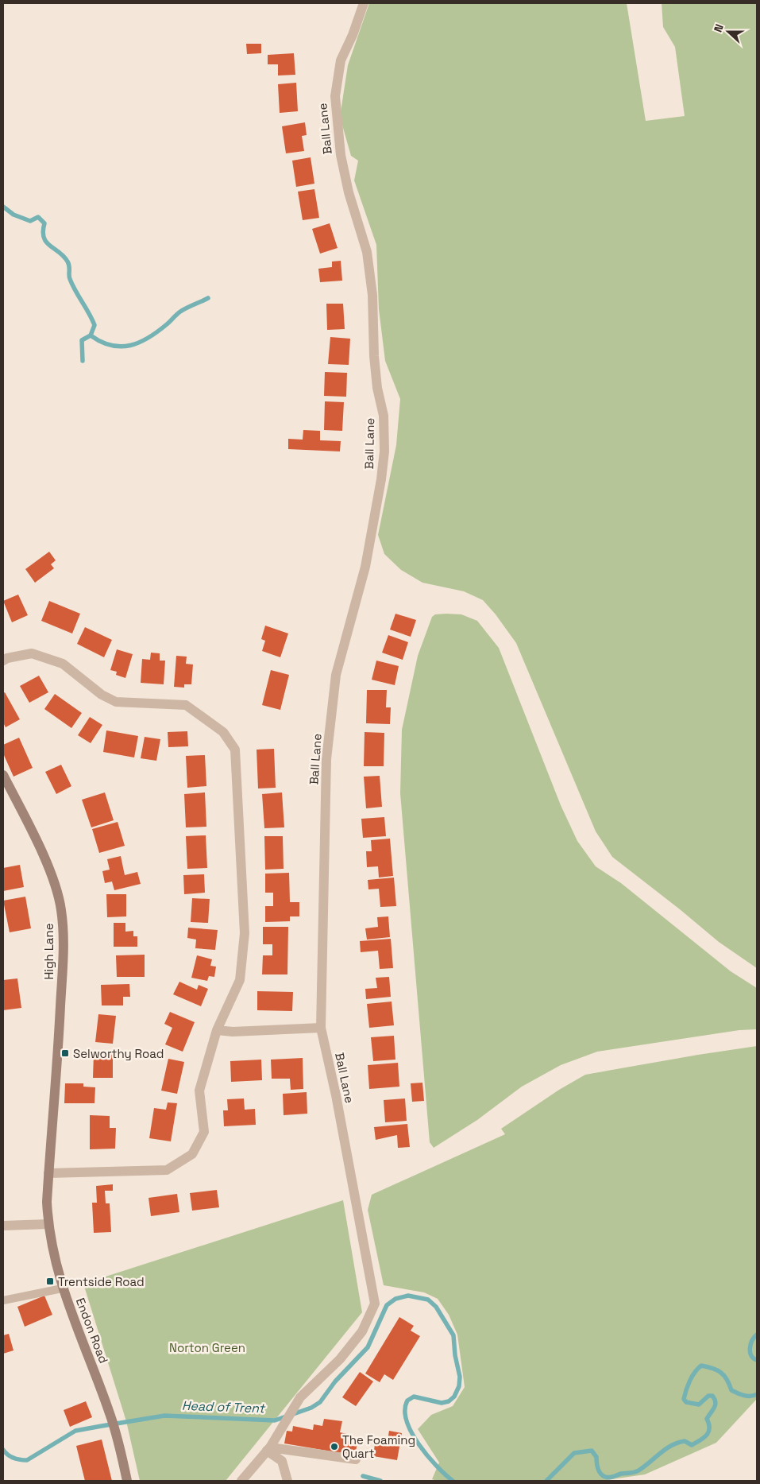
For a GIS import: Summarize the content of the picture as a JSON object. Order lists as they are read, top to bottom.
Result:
{
  "streets": {
    "main road": ["High Lane", "Endon Road"],
    "street": ["Ball Lane"]
  },
  "crossings": [
    ["High Lane", "Endon Road"]
  ],
  "water": ["Head of Trent"],
  "parks": ["Norton Green"],
  "places": {
    "transit": ["Selworthy Road", "Trentside Road"],
    "other": ["The Foaming Quart"]
  },
  "north": "left"
}
